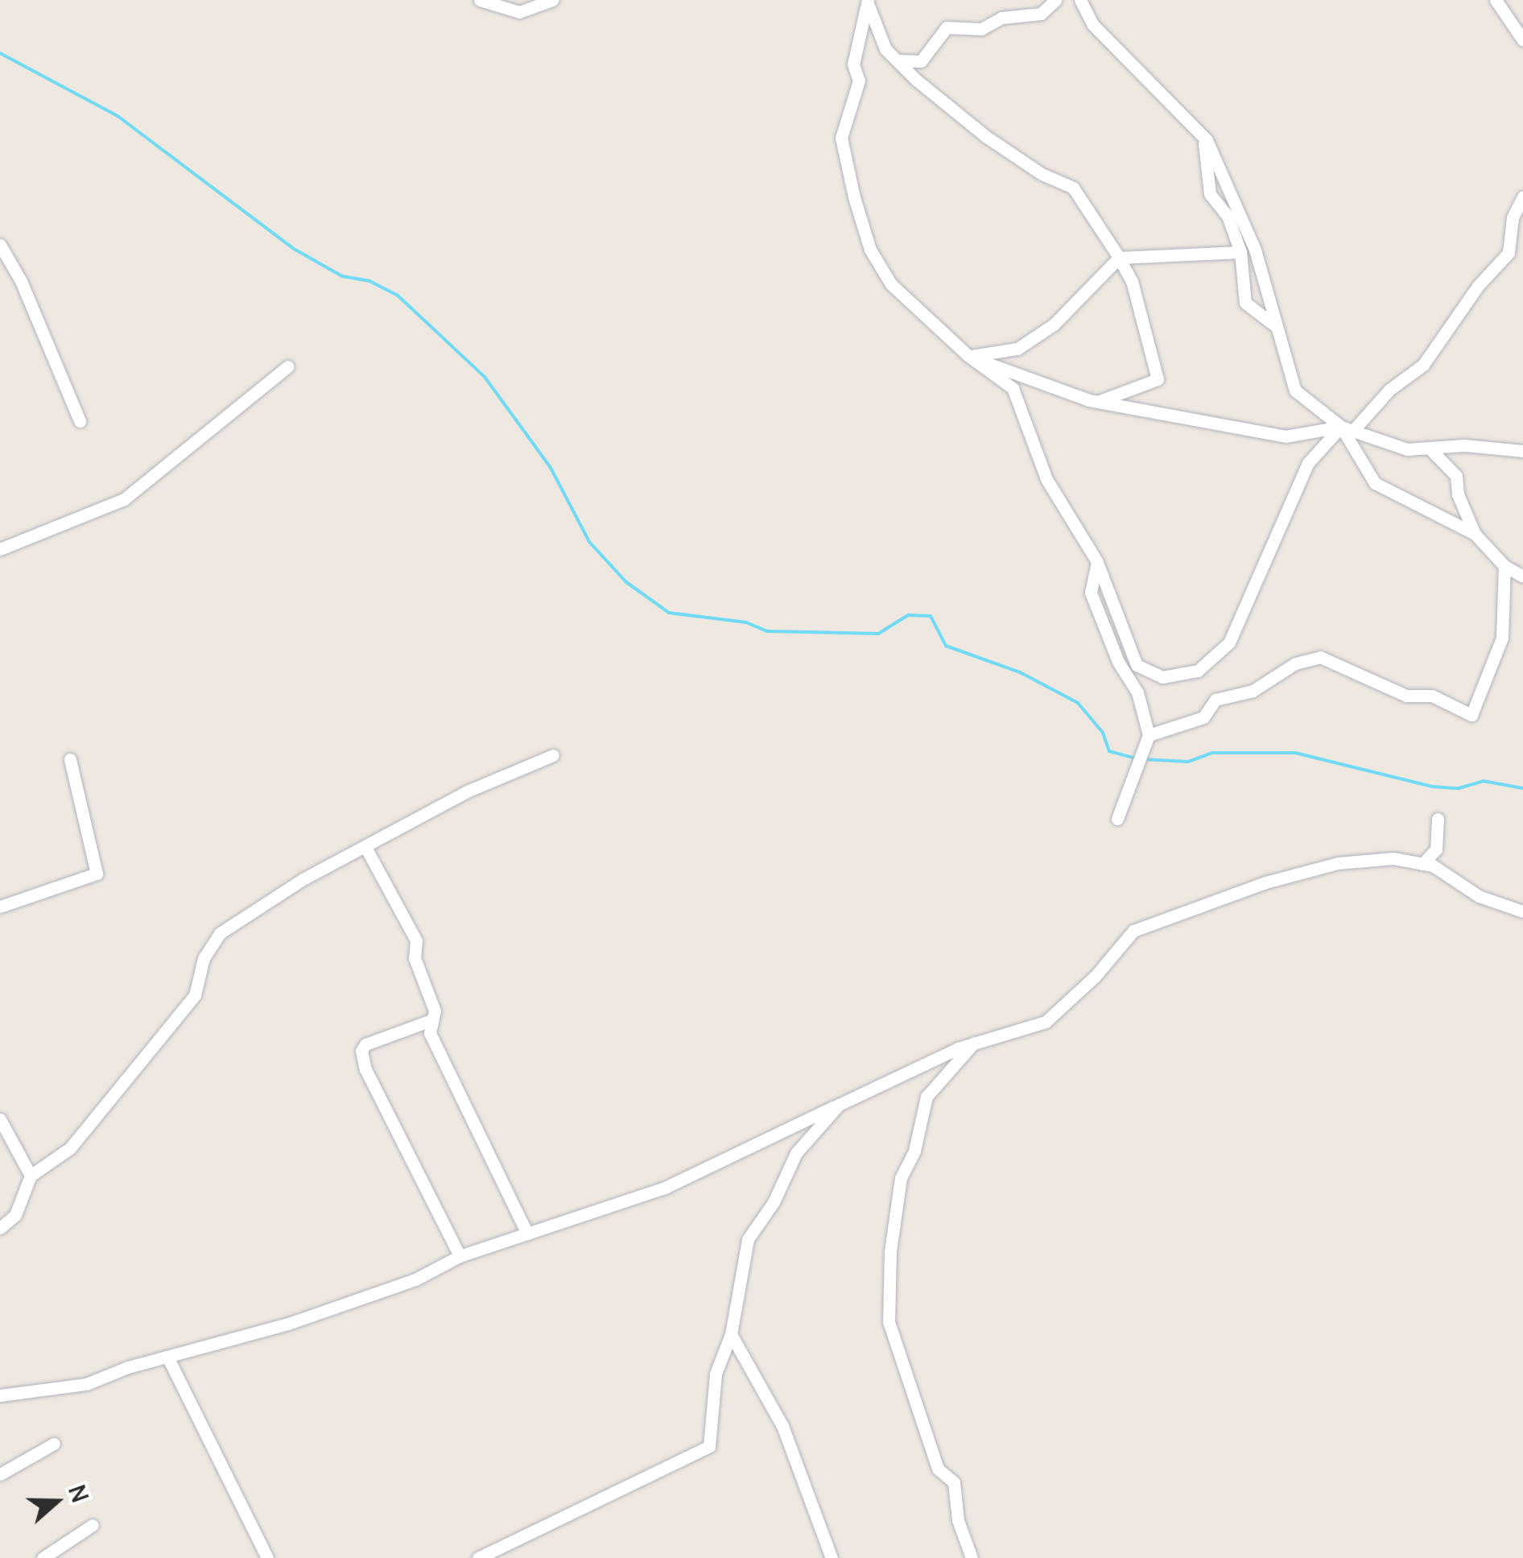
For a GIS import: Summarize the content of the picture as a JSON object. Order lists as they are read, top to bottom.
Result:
{
  "north": "right"
}
